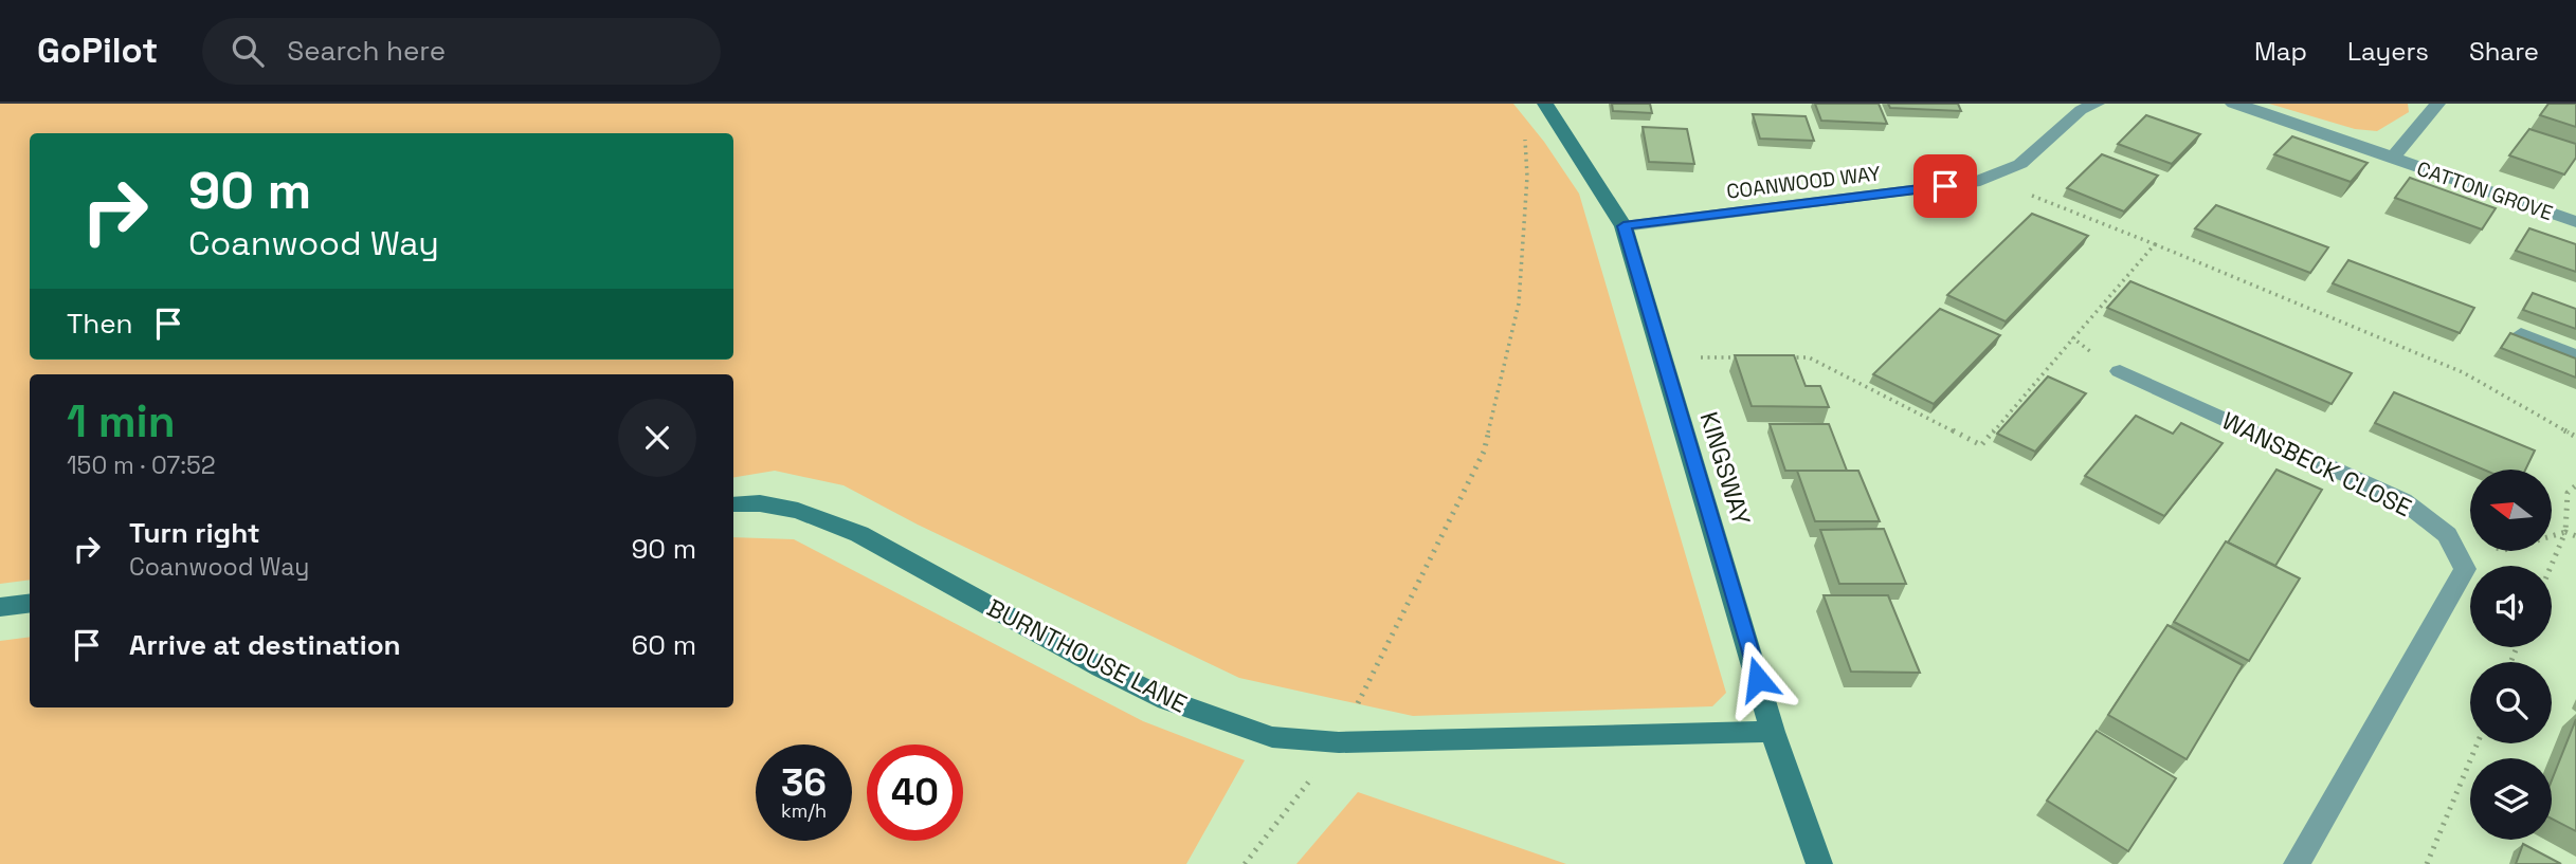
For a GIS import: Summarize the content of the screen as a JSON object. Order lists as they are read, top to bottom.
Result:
{
  "streets": {
    "street": [
      "COANWOOD WAY",
      "CATTON GROVE",
      "WANSBECK CLOSE",
      "KINGSWAY",
      "BURNTHOUSE LANE"
    ]
  },
  "crossings": [
    ["COANWOOD WAY", "KINGSWAY"],
    ["KINGSWAY", "BURNTHOUSE LANE"]
  ],
  "north": "left",
  "page": {
    "header": "GoPilot",
    "search": "Search here",
    "nav": ["Map", "Layers", "Share"],
    "turn": ["90 m", "Coanwood Way"],
    "then": "Then",
    "heading": ["1 min", "150 m · 07:52"],
    "list": [
      {
        "name": "Turn right",
        "note": "Coanwood Way",
        "value": "90 m"
      },
      {
        "name": "Arrive at destination",
        "value": "60 m"
      }
    ],
    "speed": "36 km/h",
    "limit": "40"
  }
}
